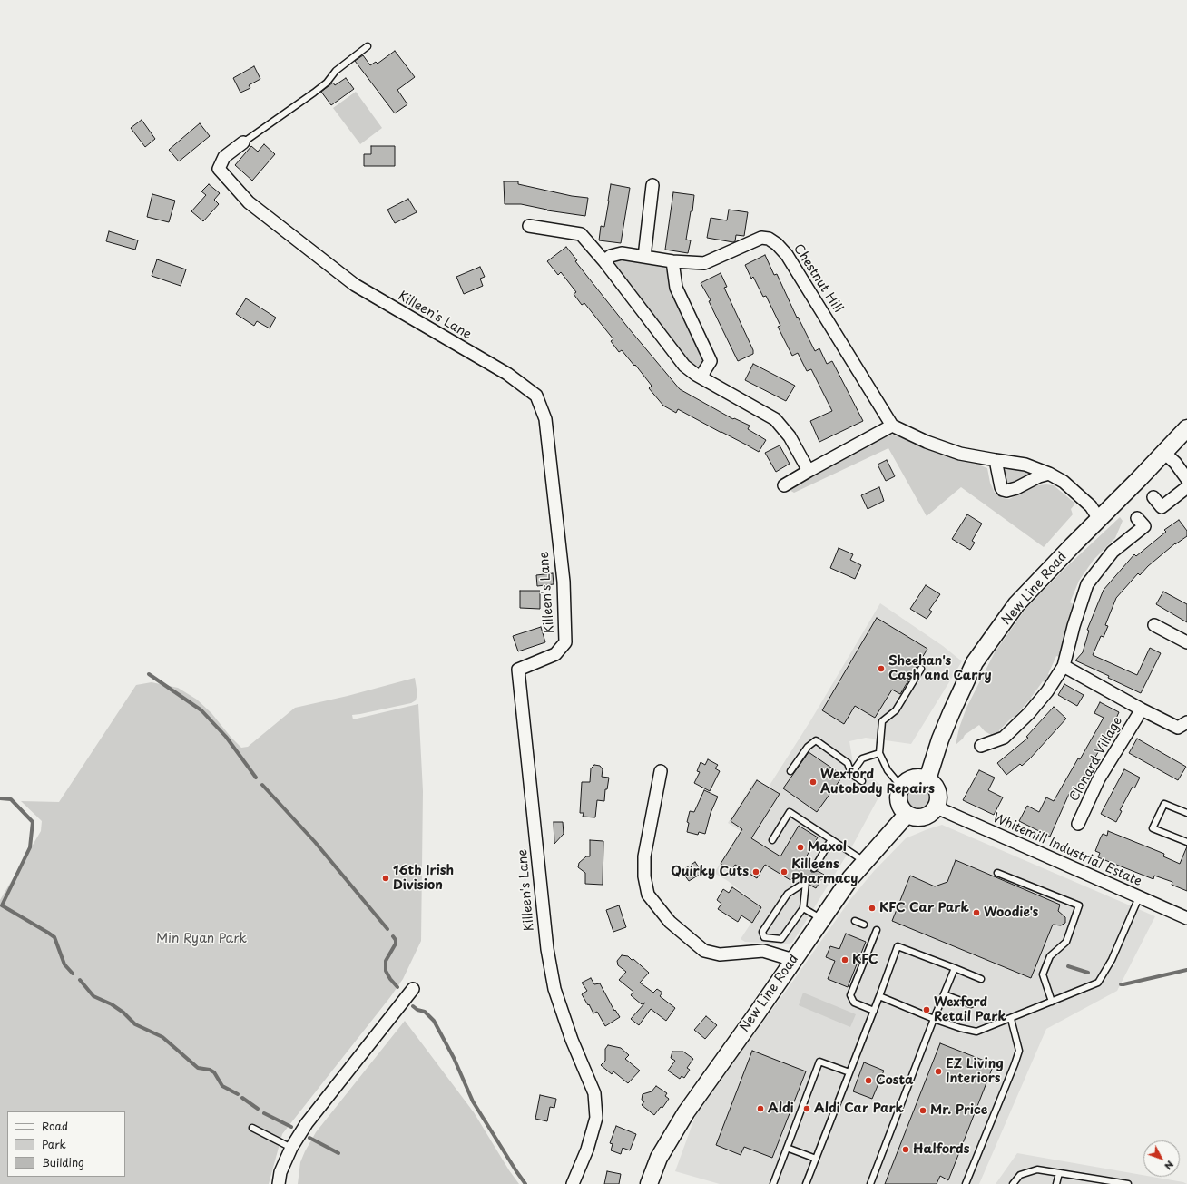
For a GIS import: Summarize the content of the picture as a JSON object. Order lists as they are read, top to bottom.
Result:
{
  "streets": {
    "main road": ["New Line Road"],
    "street": [
      "Chestnut Hill",
      "Killeen's Lane",
      "Clonard Village",
      "Whitemill Industrial Estate"
    ]
  },
  "crossings": [
    ["New Line Road", "Whitemill Industrial Estate"]
  ],
  "parks": ["Min Ryan Park"],
  "places": [
    "Sheehan's Cash and Carry",
    "Wexford Autobody Repairs",
    "Maxol",
    "Quirky Cuts",
    "Killeens Pharmacy",
    "16th Irish Division",
    "KFC Car Park",
    "Woodie's",
    "KFC",
    "Wexford Retail Park",
    "EZ Living Interiors",
    "Costa",
    "Aldi",
    "Aldi Car Park",
    "Mr. Price",
    "Halfords"
  ],
  "legend": ["Road", "Park", "Building"],
  "north": "bottom right"
}
